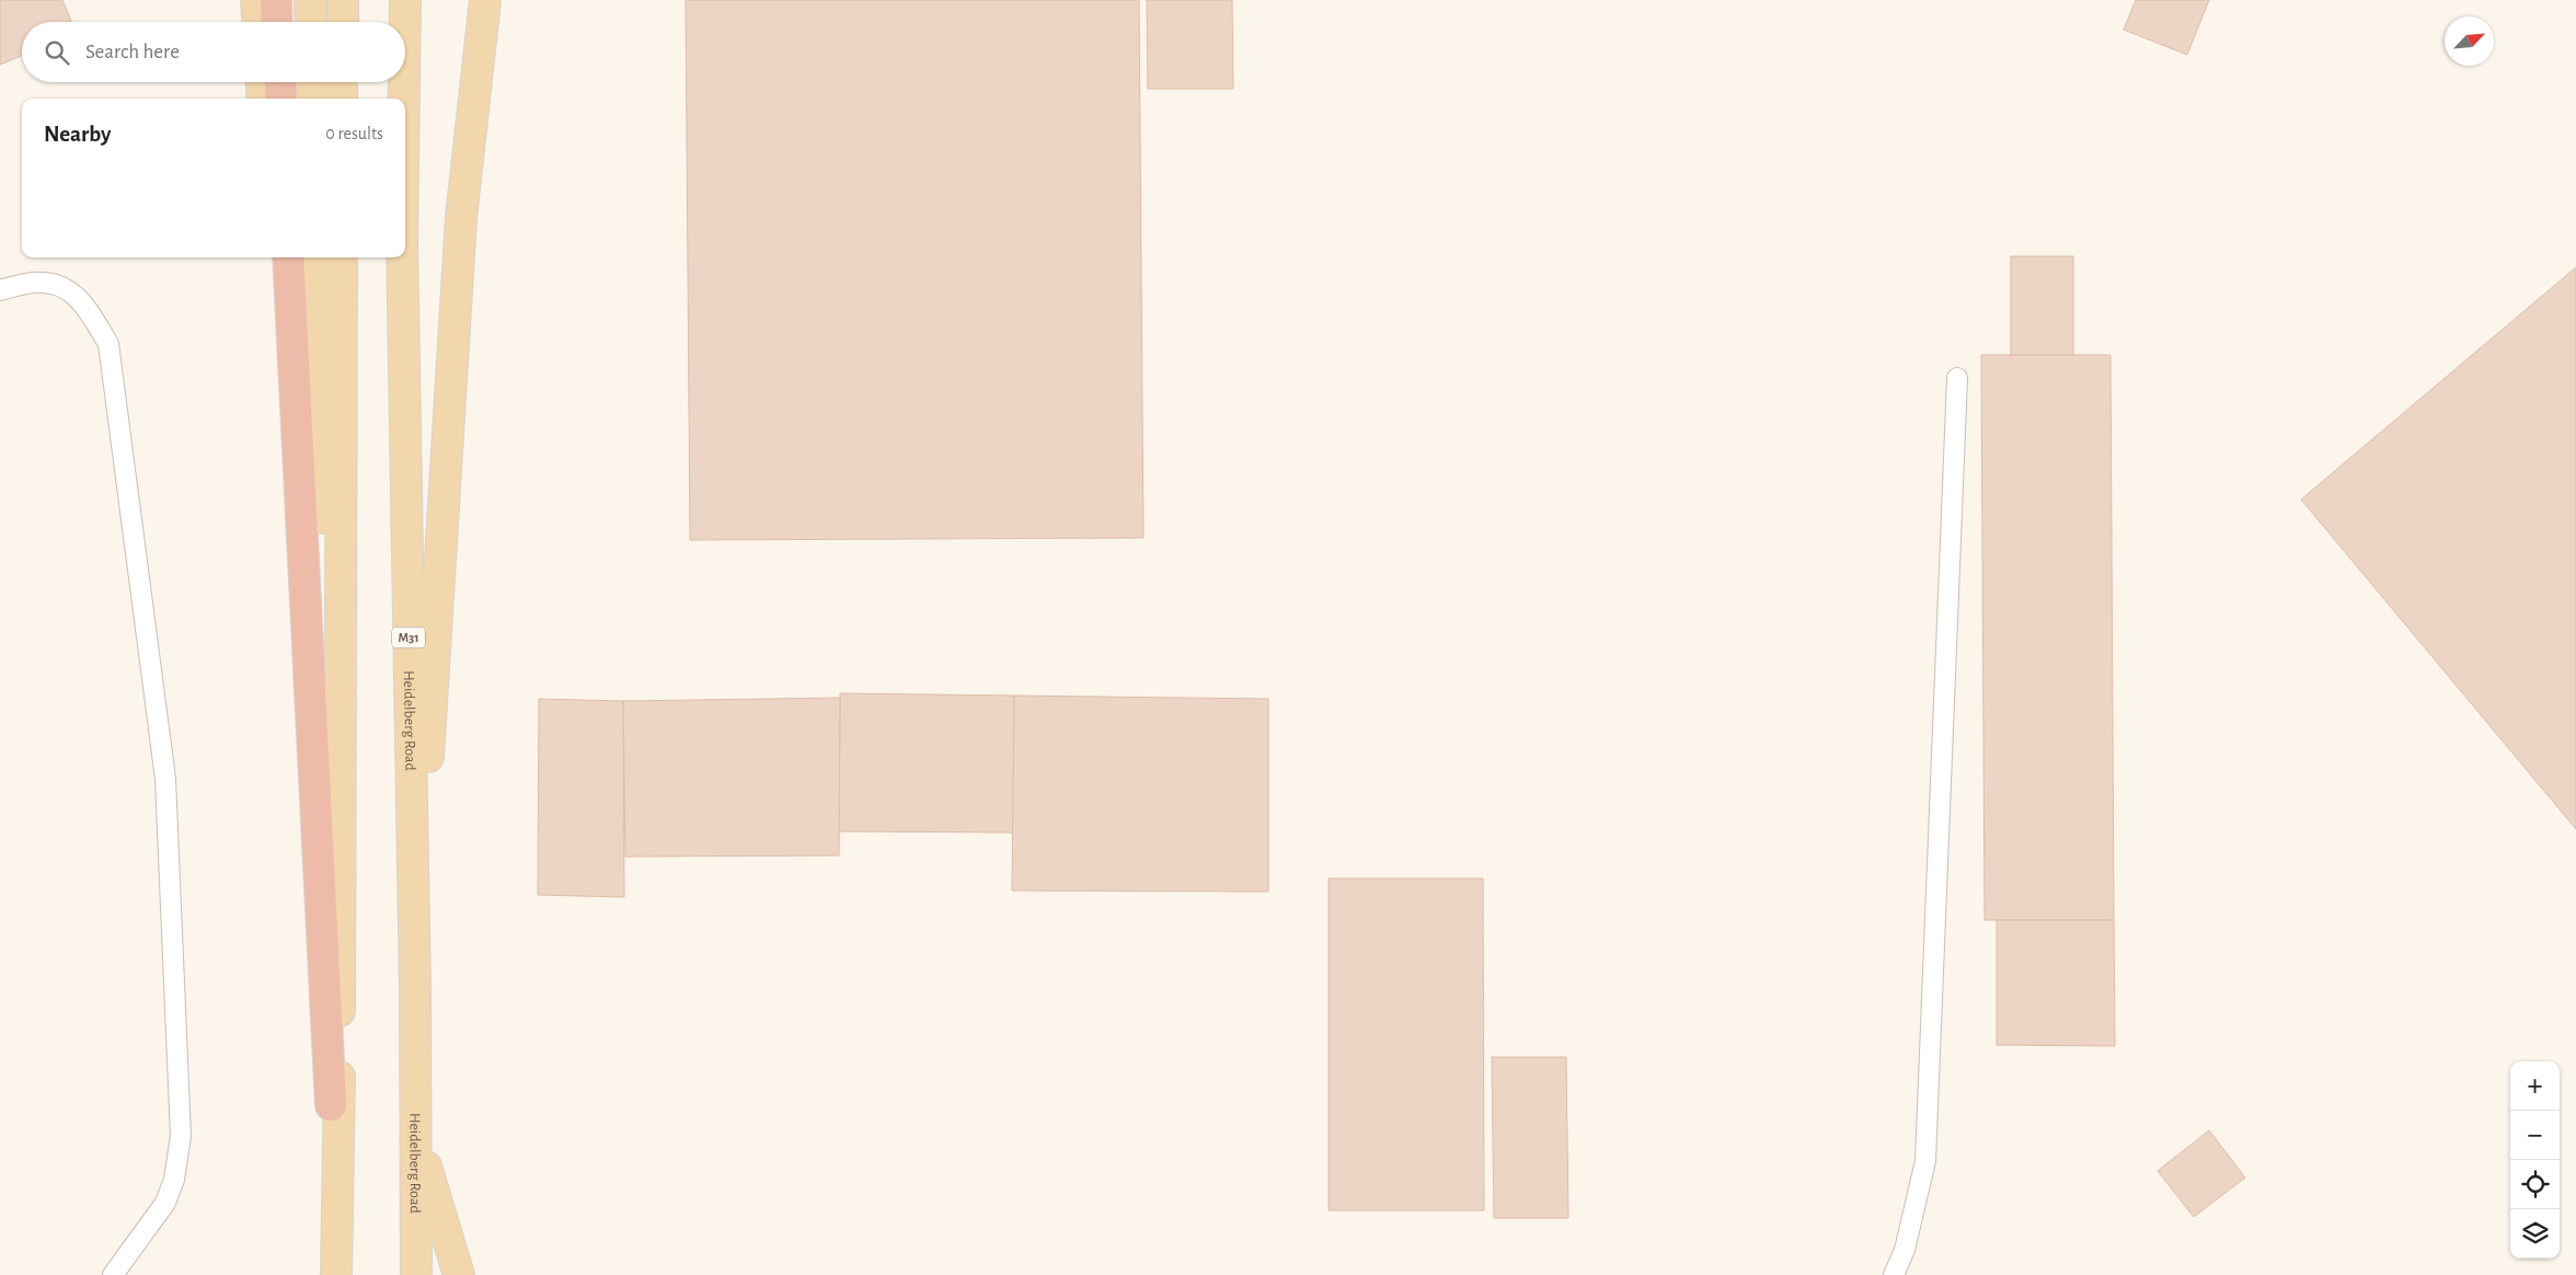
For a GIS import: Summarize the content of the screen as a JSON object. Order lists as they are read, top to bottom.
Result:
{
  "streets": {
    "main road": ["M31", "Heidelberg Road"]
  },
  "north": "top right",
  "page": {
    "search": "Search here",
    "heading": ["Nearby", "0 results"],
    "map_buttons": ["+", "−"]
  }
}
